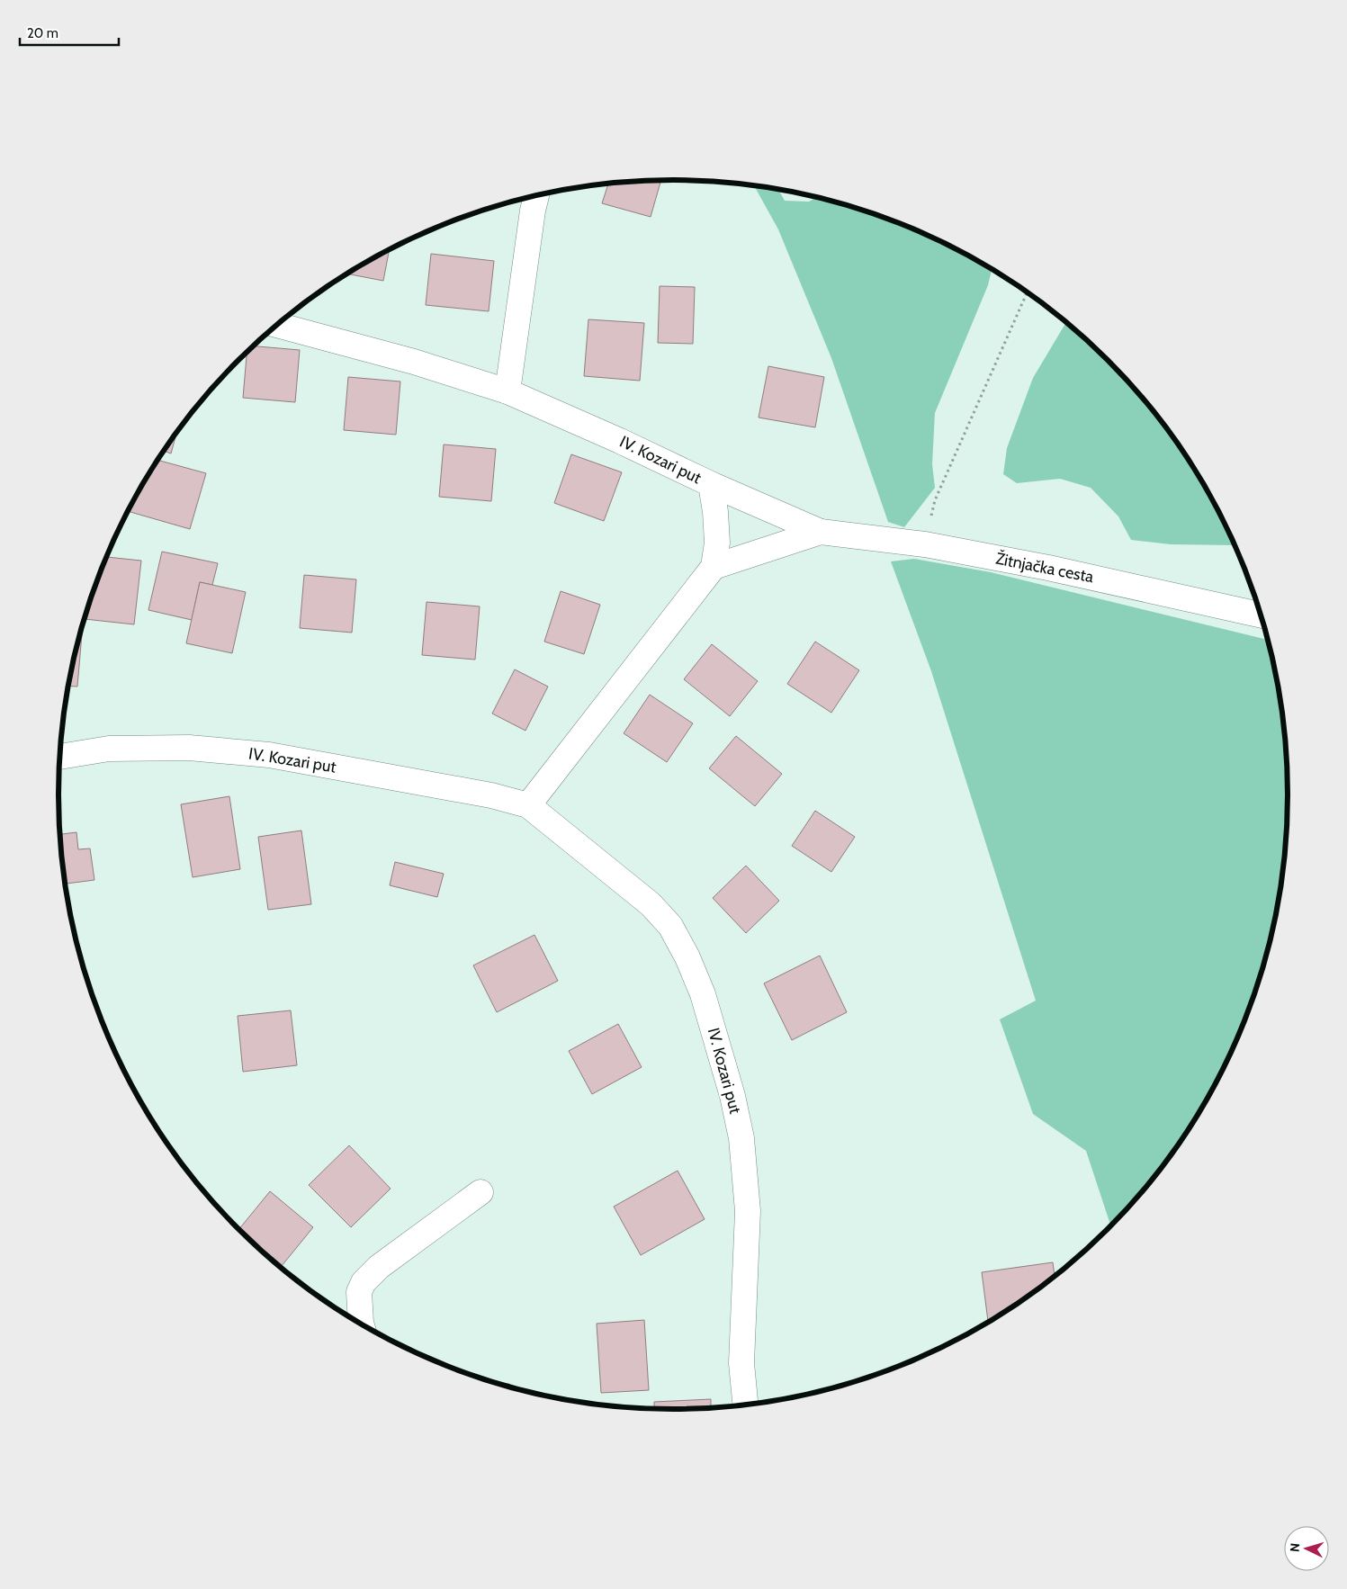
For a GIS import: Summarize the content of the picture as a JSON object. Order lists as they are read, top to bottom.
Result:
{
  "streets": {
    "street": ["IV. Kozari put", "Žitnjačka cesta"]
  },
  "scale_bar": "20 m",
  "north": "left"
}
